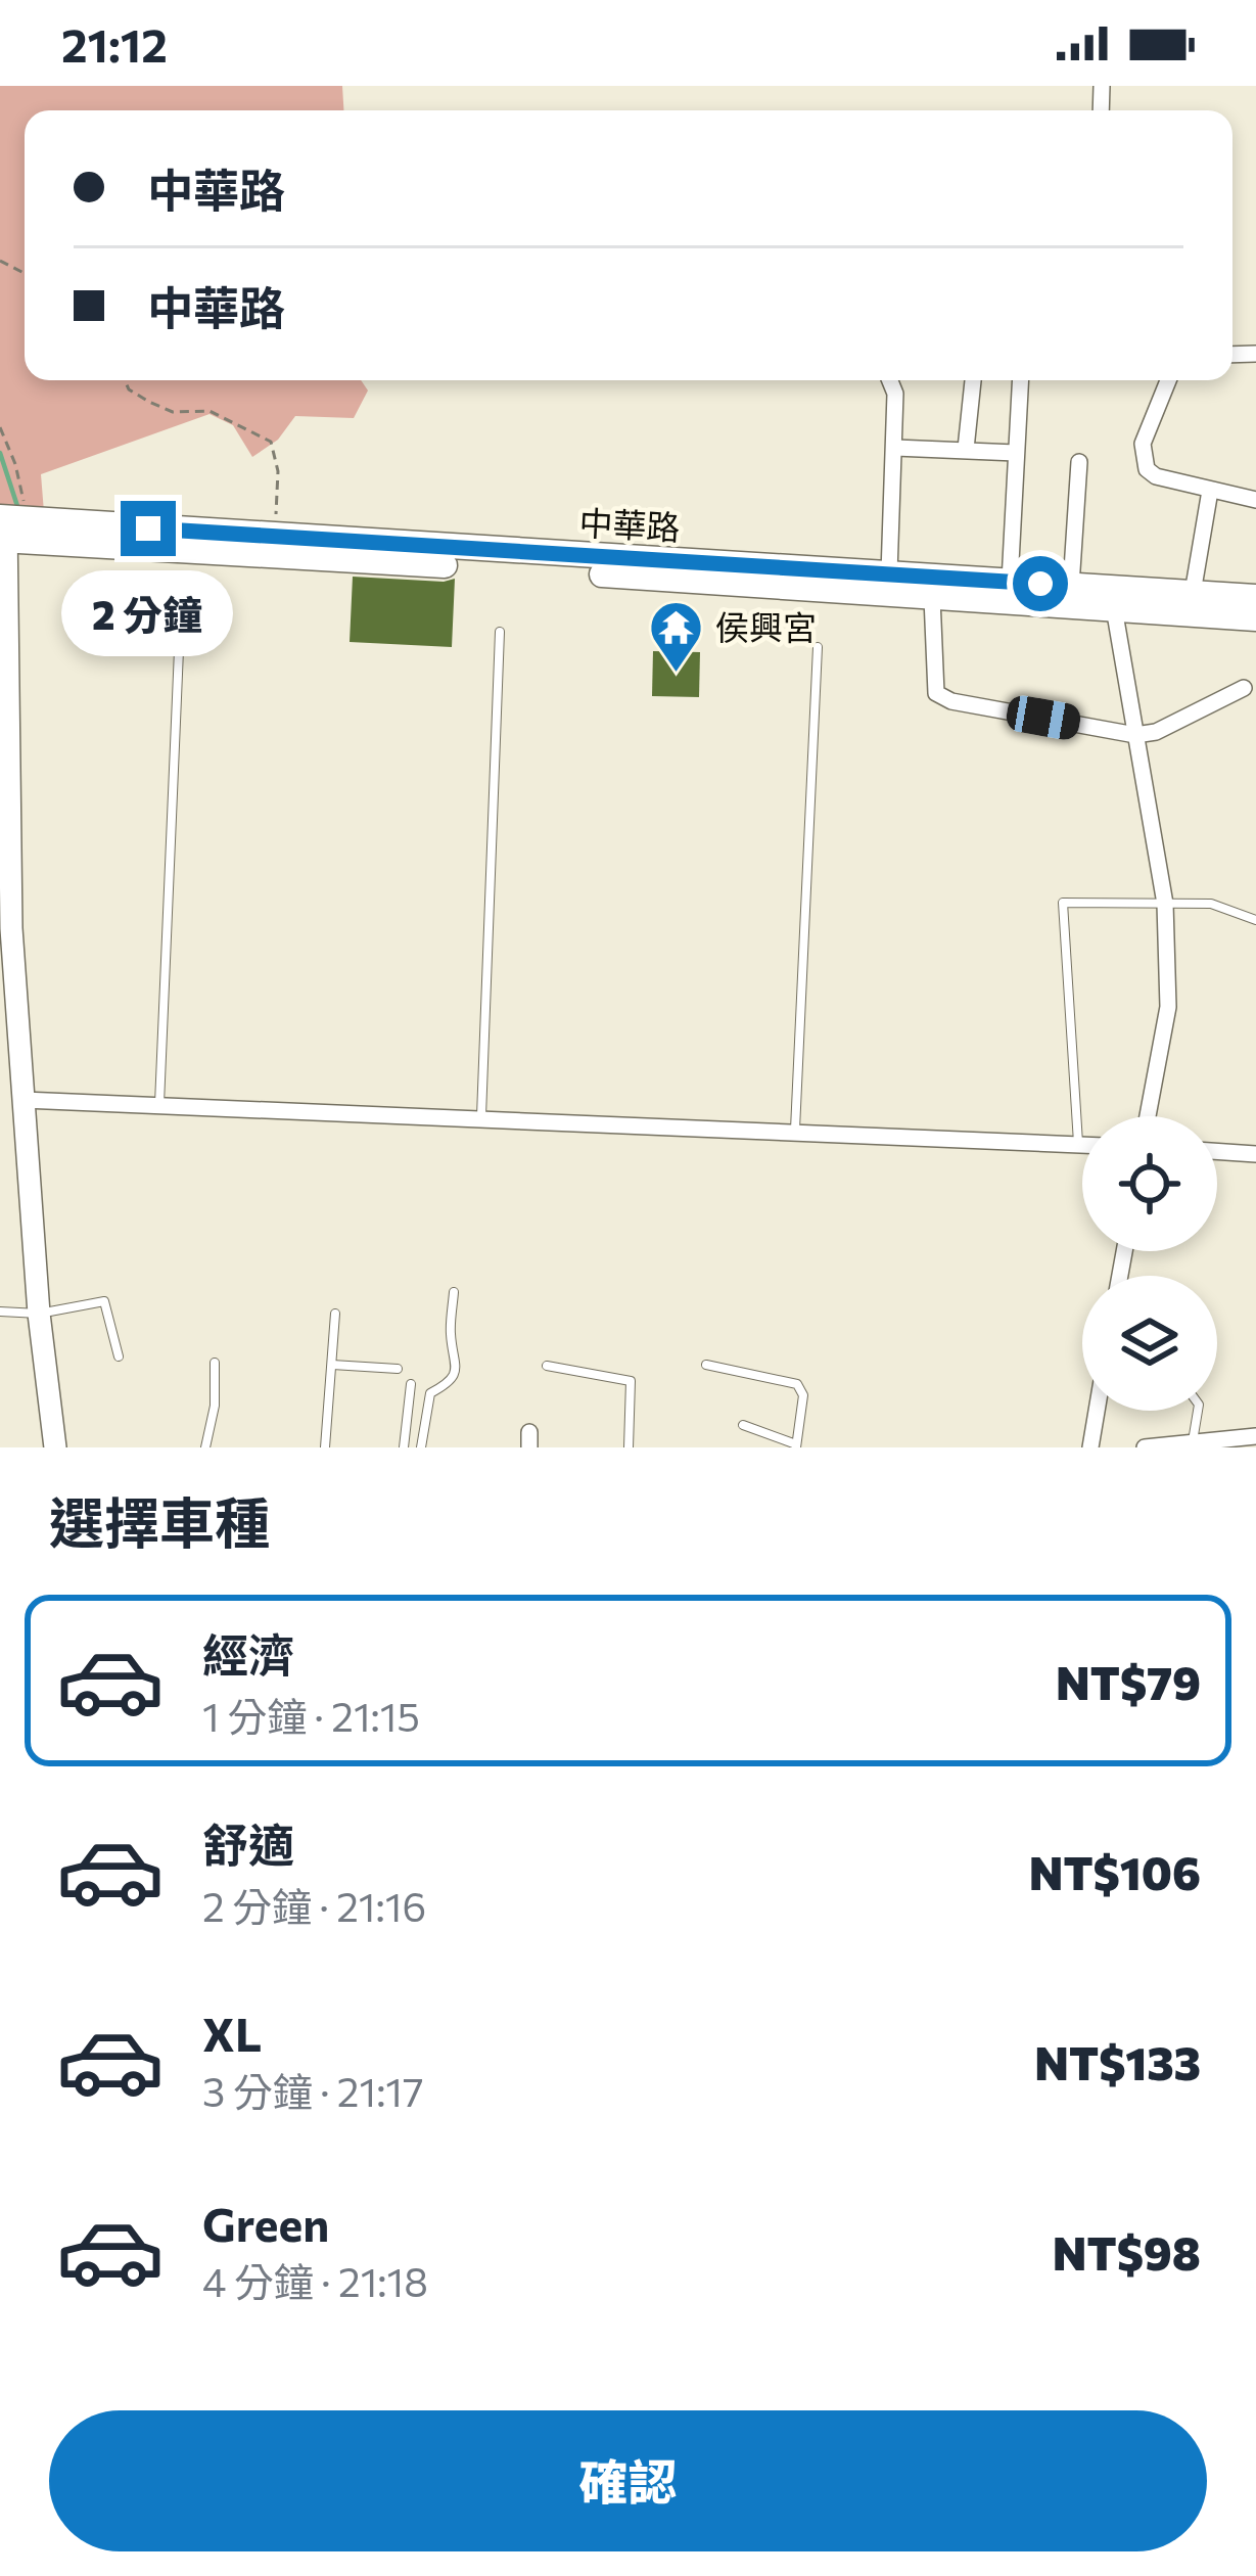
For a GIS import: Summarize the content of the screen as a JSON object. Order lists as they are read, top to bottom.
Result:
{
  "streets": {
    "main road": ["中華路"]
  },
  "places": {
    "temple": ["侯興宮"]
  },
  "page": {
    "status": "21:12",
    "banner": ["中華路", "中華路"],
    "bubble": "2 分鐘",
    "heading": "選擇車種",
    "list": [
      {
        "name": "經濟",
        "note": "1 分鐘 · 21:15",
        "value": "NT$79"
      },
      {
        "name": "舒適",
        "note": "2 分鐘 · 21:16",
        "value": "NT$106"
      },
      {
        "name": "XL",
        "note": "3 分鐘 · 21:17",
        "value": "NT$133"
      },
      {
        "name": "Green",
        "note": "4 分鐘 · 21:18",
        "value": "NT$98"
      }
    ],
    "buttons": "確認"
  }
}
